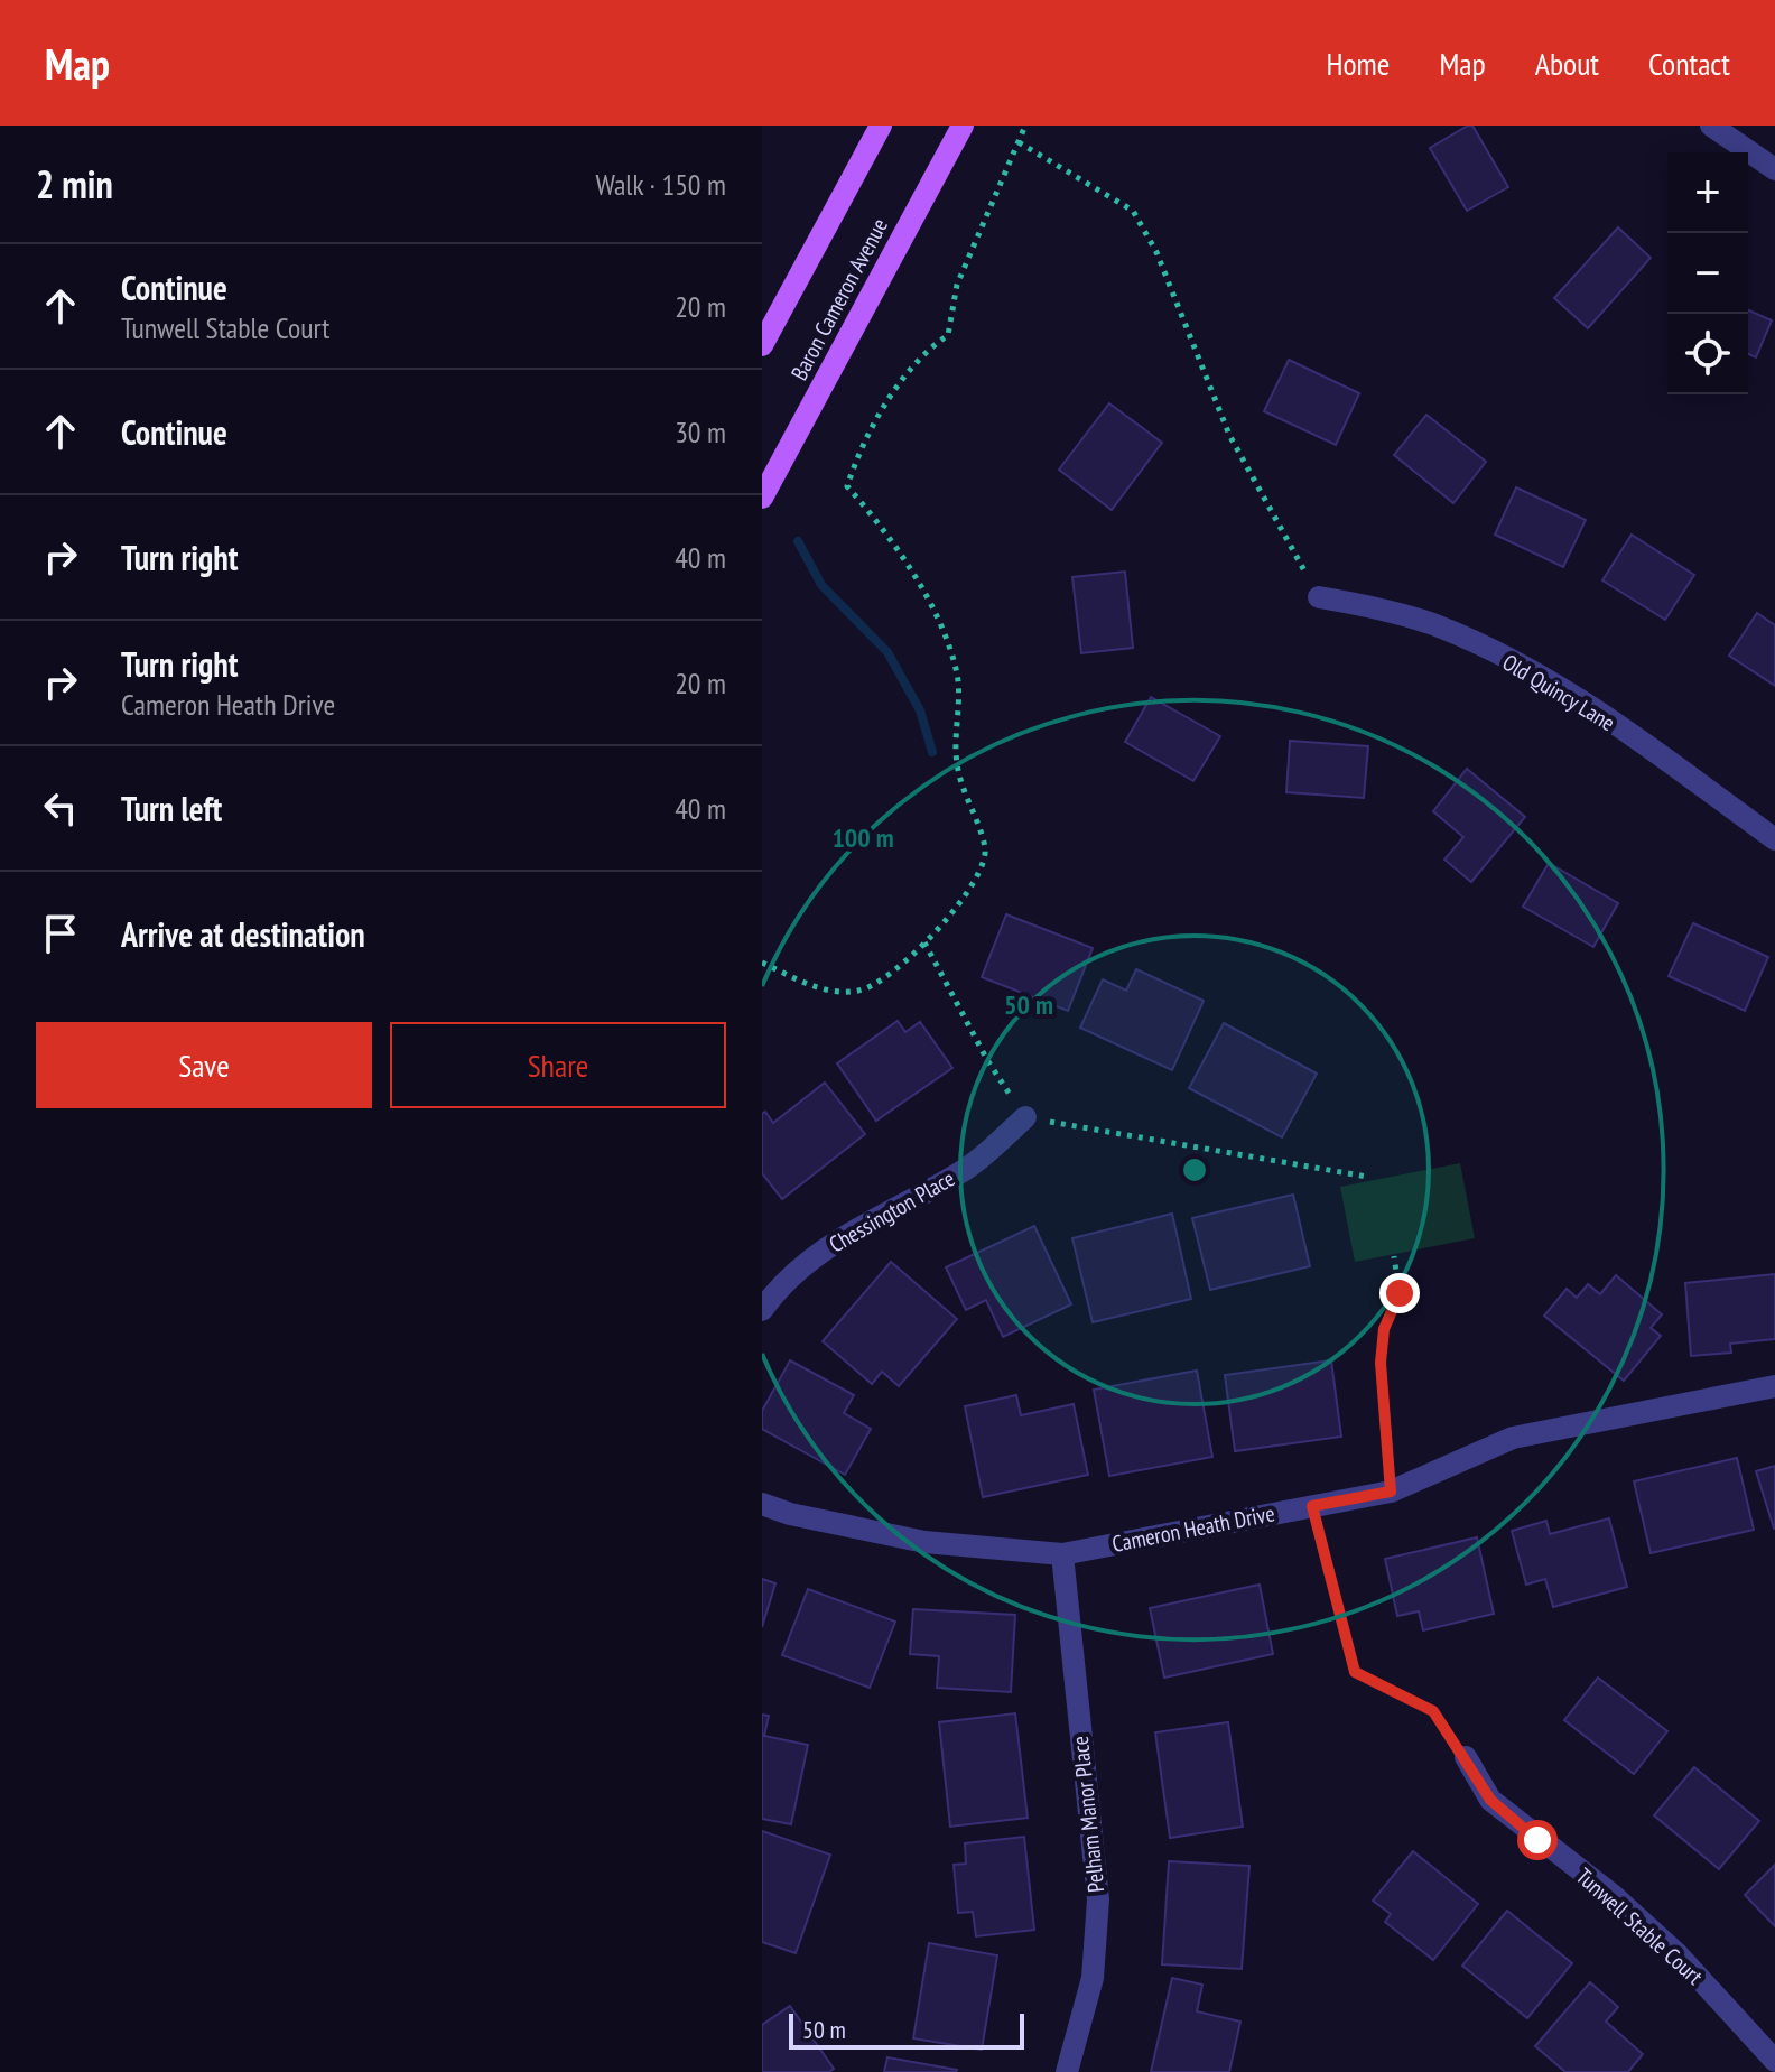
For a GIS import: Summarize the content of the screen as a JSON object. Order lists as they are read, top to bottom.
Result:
{
  "streets": {
    "main road": ["Baron Cameron Avenue"],
    "street": [
      "Old Quincy Lane",
      "Chessington Place",
      "Cameron Heath Drive",
      "Pelham Manor Place",
      "Tunwell Stable Court"
    ]
  },
  "crossings": [
    ["Cameron Heath Drive", "Pelham Manor Place"]
  ],
  "scale_bar": "50 m",
  "page": {
    "header": "Map",
    "nav": [
      "Home",
      "Map",
      "About",
      "Contact"
    ],
    "heading": ["2 min", "Walk · 150 m"],
    "map_buttons": ["+", "−"],
    "list": [
      ["Continue", "Tunwell Stable Court", "20 m"],
      ["Continue", "30 m"],
      ["Turn right", "40 m"],
      ["Turn right", "Cameron Heath Drive", "20 m"],
      ["Turn left", "40 m"],
      "Arrive at destination"
    ],
    "buttons": ["Save", "Share"],
    "scale": "50 m"
  },
  "rings": ["100 m", "50 m"]
}
